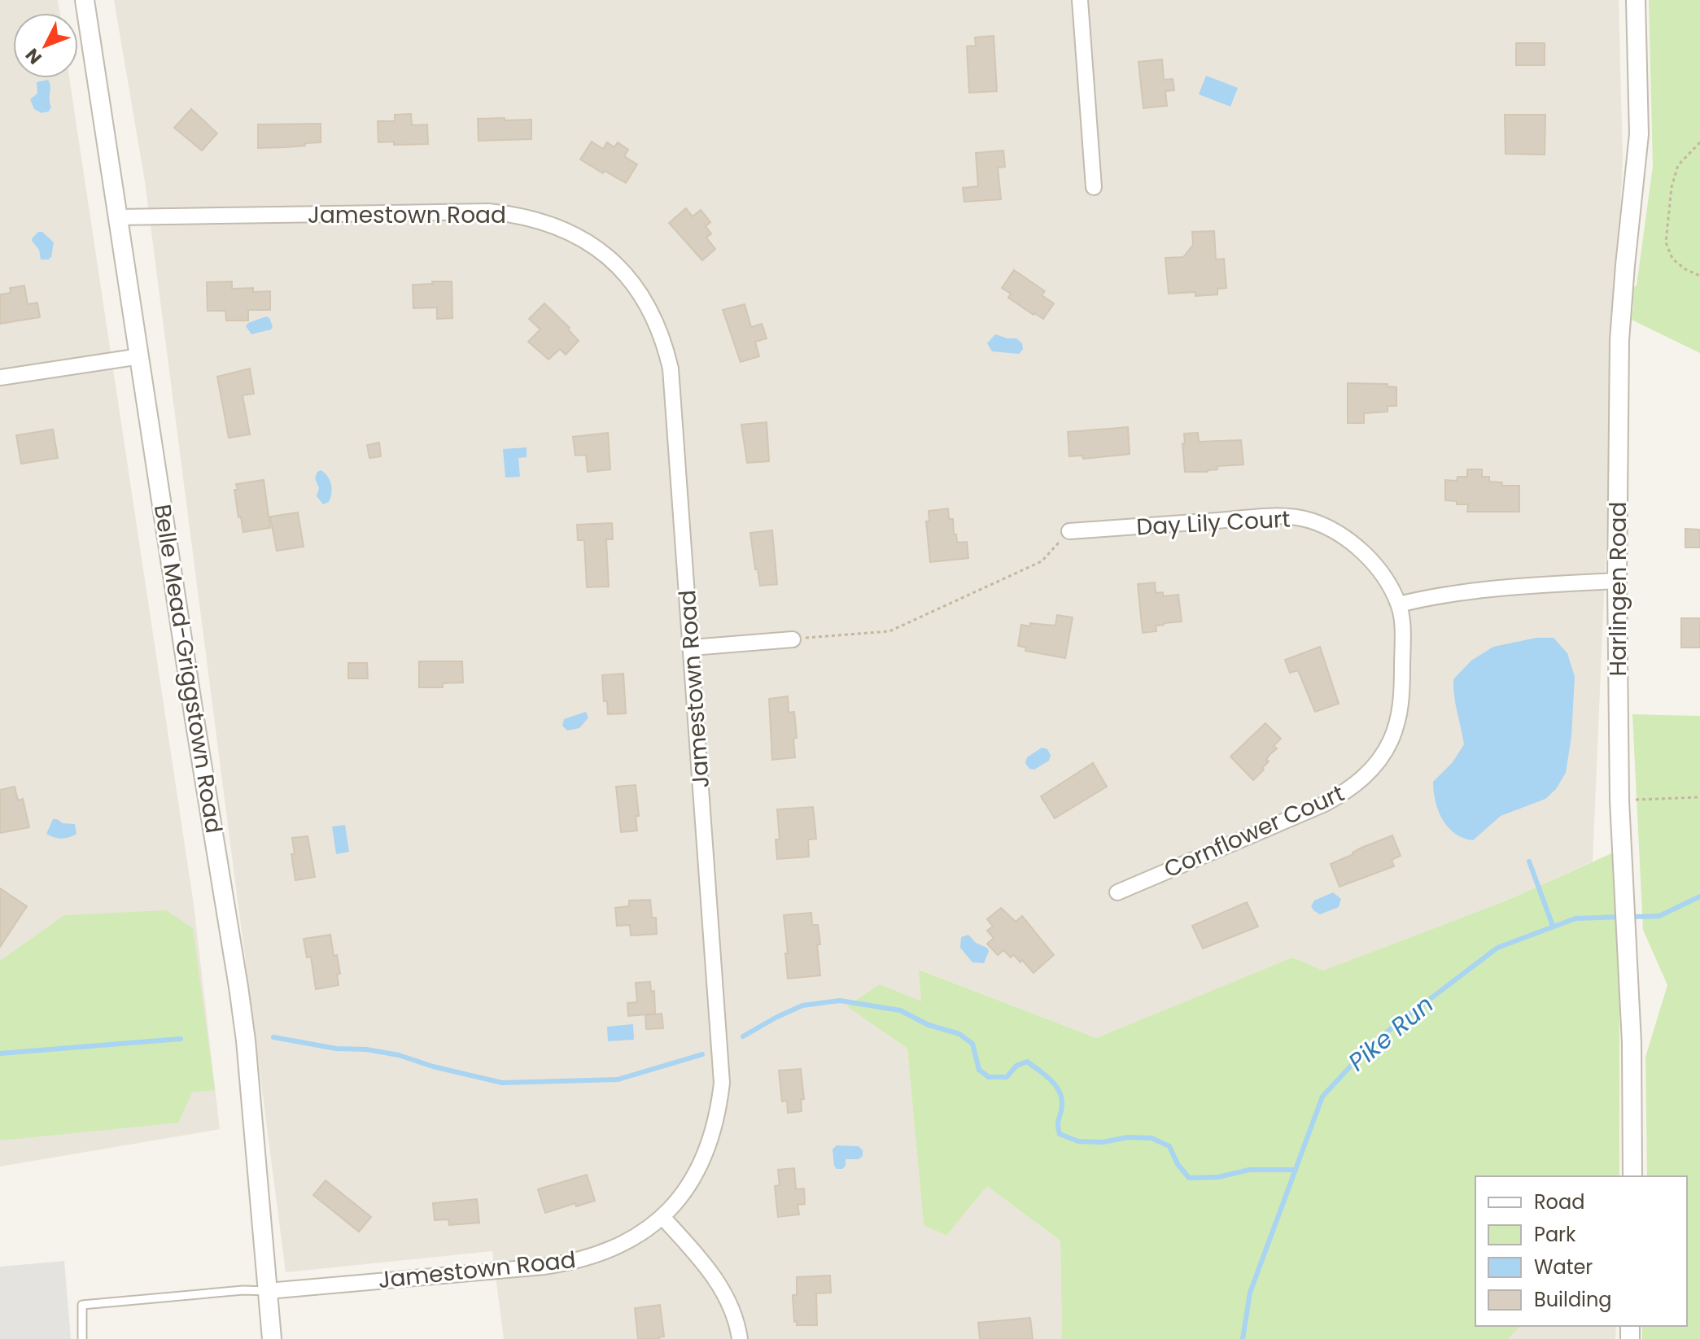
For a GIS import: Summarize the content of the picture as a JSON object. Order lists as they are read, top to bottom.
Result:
{
  "streets": {
    "street": [
      "Jamestown Road",
      "Day Lily Court",
      "Harlingen Road",
      "Belle Mead-Griggstown Road",
      "Cornflower Court"
    ]
  },
  "crossings": [
    ["Jamestown Road", "Belle Mead-Griggstown Road"],
    ["Day Lily Court", "Cornflower Court"]
  ],
  "water": ["Pike Run"],
  "legend": [
    "Road",
    "Park",
    "Water",
    "Building"
  ],
  "north": "bottom left"
}
